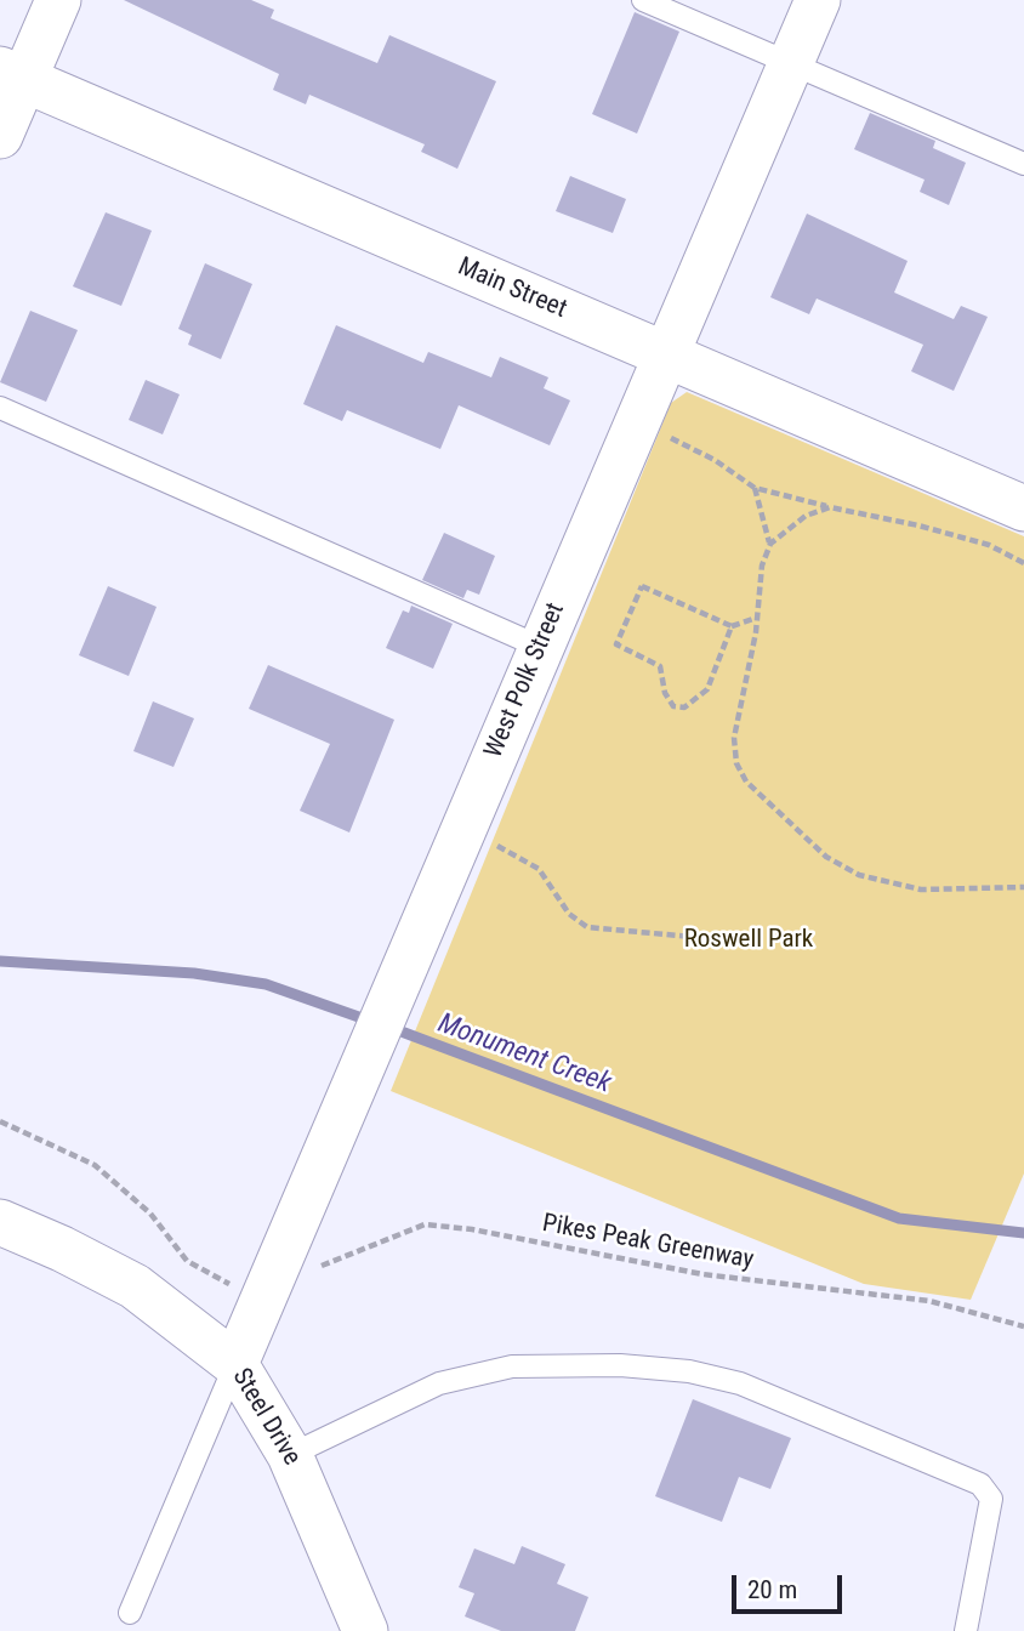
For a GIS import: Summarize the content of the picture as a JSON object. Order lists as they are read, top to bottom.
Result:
{
  "streets": {
    "street": ["Main Street", "West Polk Street", "Steel Drive"],
    "path": ["Pikes Peak Greenway"]
  },
  "crossings": [
    ["Main Street", "West Polk Street"],
    ["West Polk Street", "Pikes Peak Greenway"],
    ["West Polk Street", "Steel Drive"]
  ],
  "water": ["Monument Creek"],
  "parks": ["Roswell Park"],
  "scale_bar": "20 m"
}
